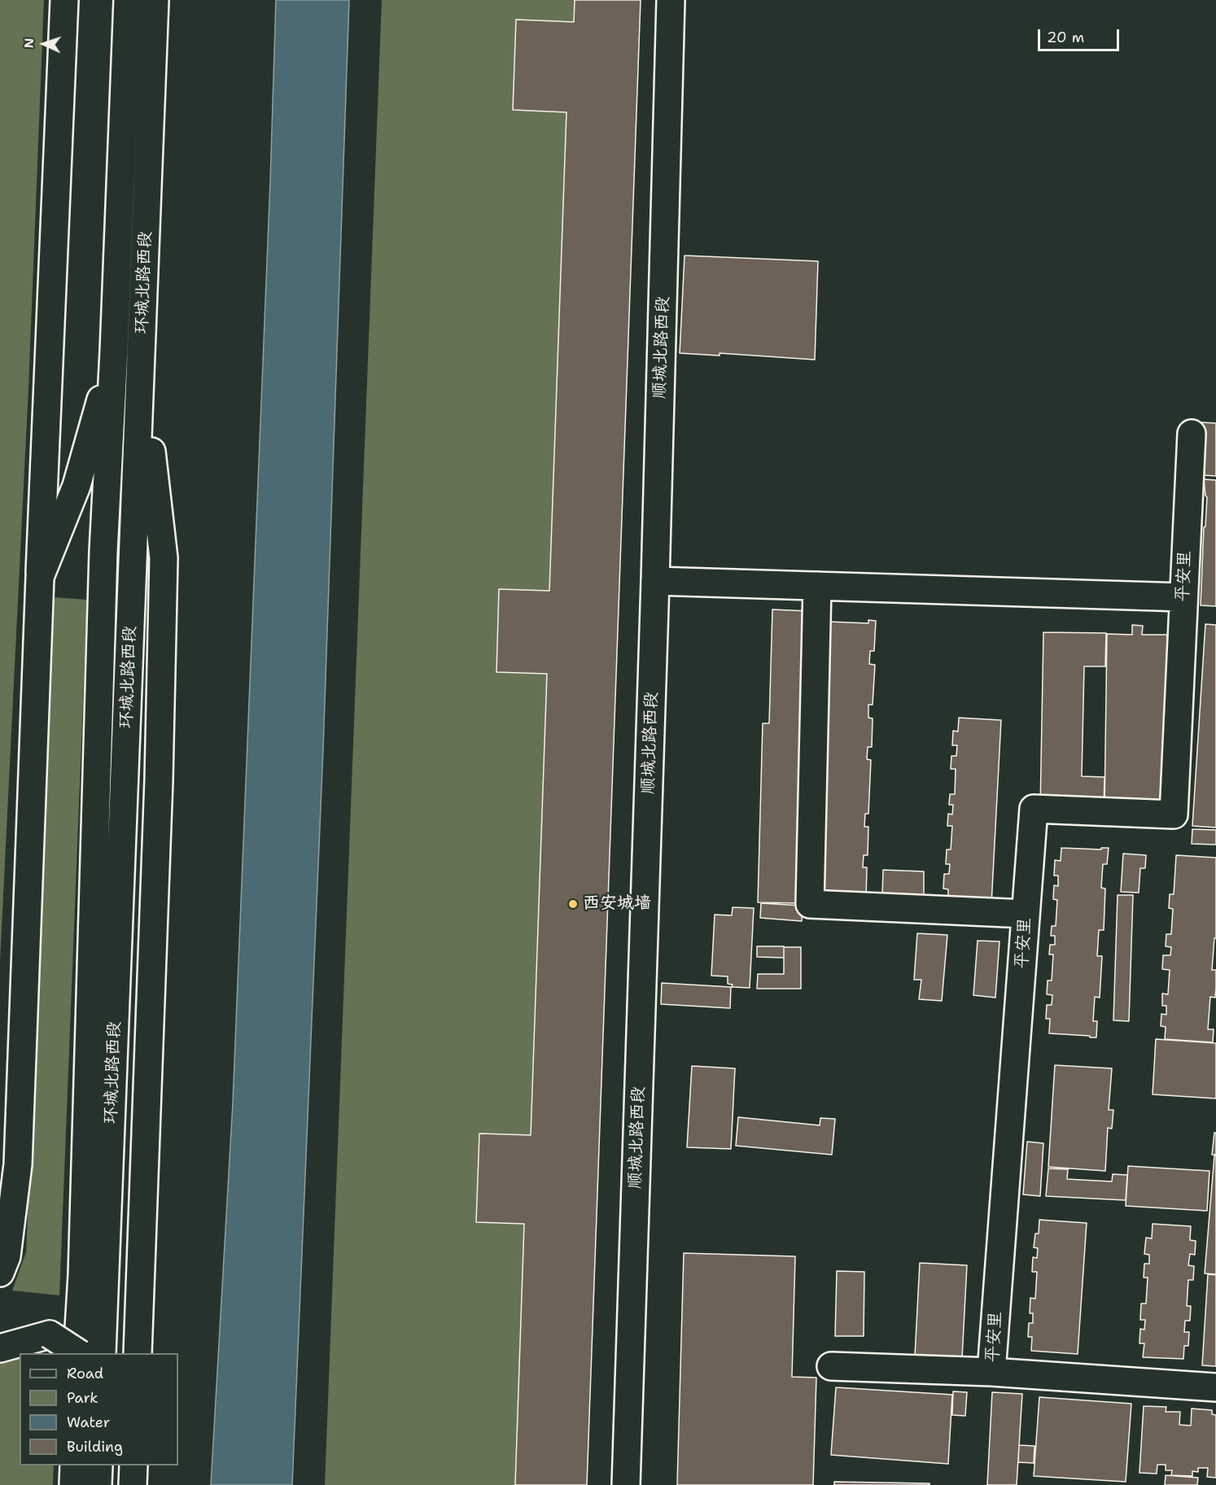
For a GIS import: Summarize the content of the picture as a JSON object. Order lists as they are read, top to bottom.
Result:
{
  "streets": {
    "main road": ["环城北路西段", "顺城北路西段", "平安里"]
  },
  "places": ["西安城墙"],
  "legend": [
    "Road",
    "Park",
    "Water",
    "Building"
  ],
  "scale_bar": "20 m",
  "north": "left"
}
